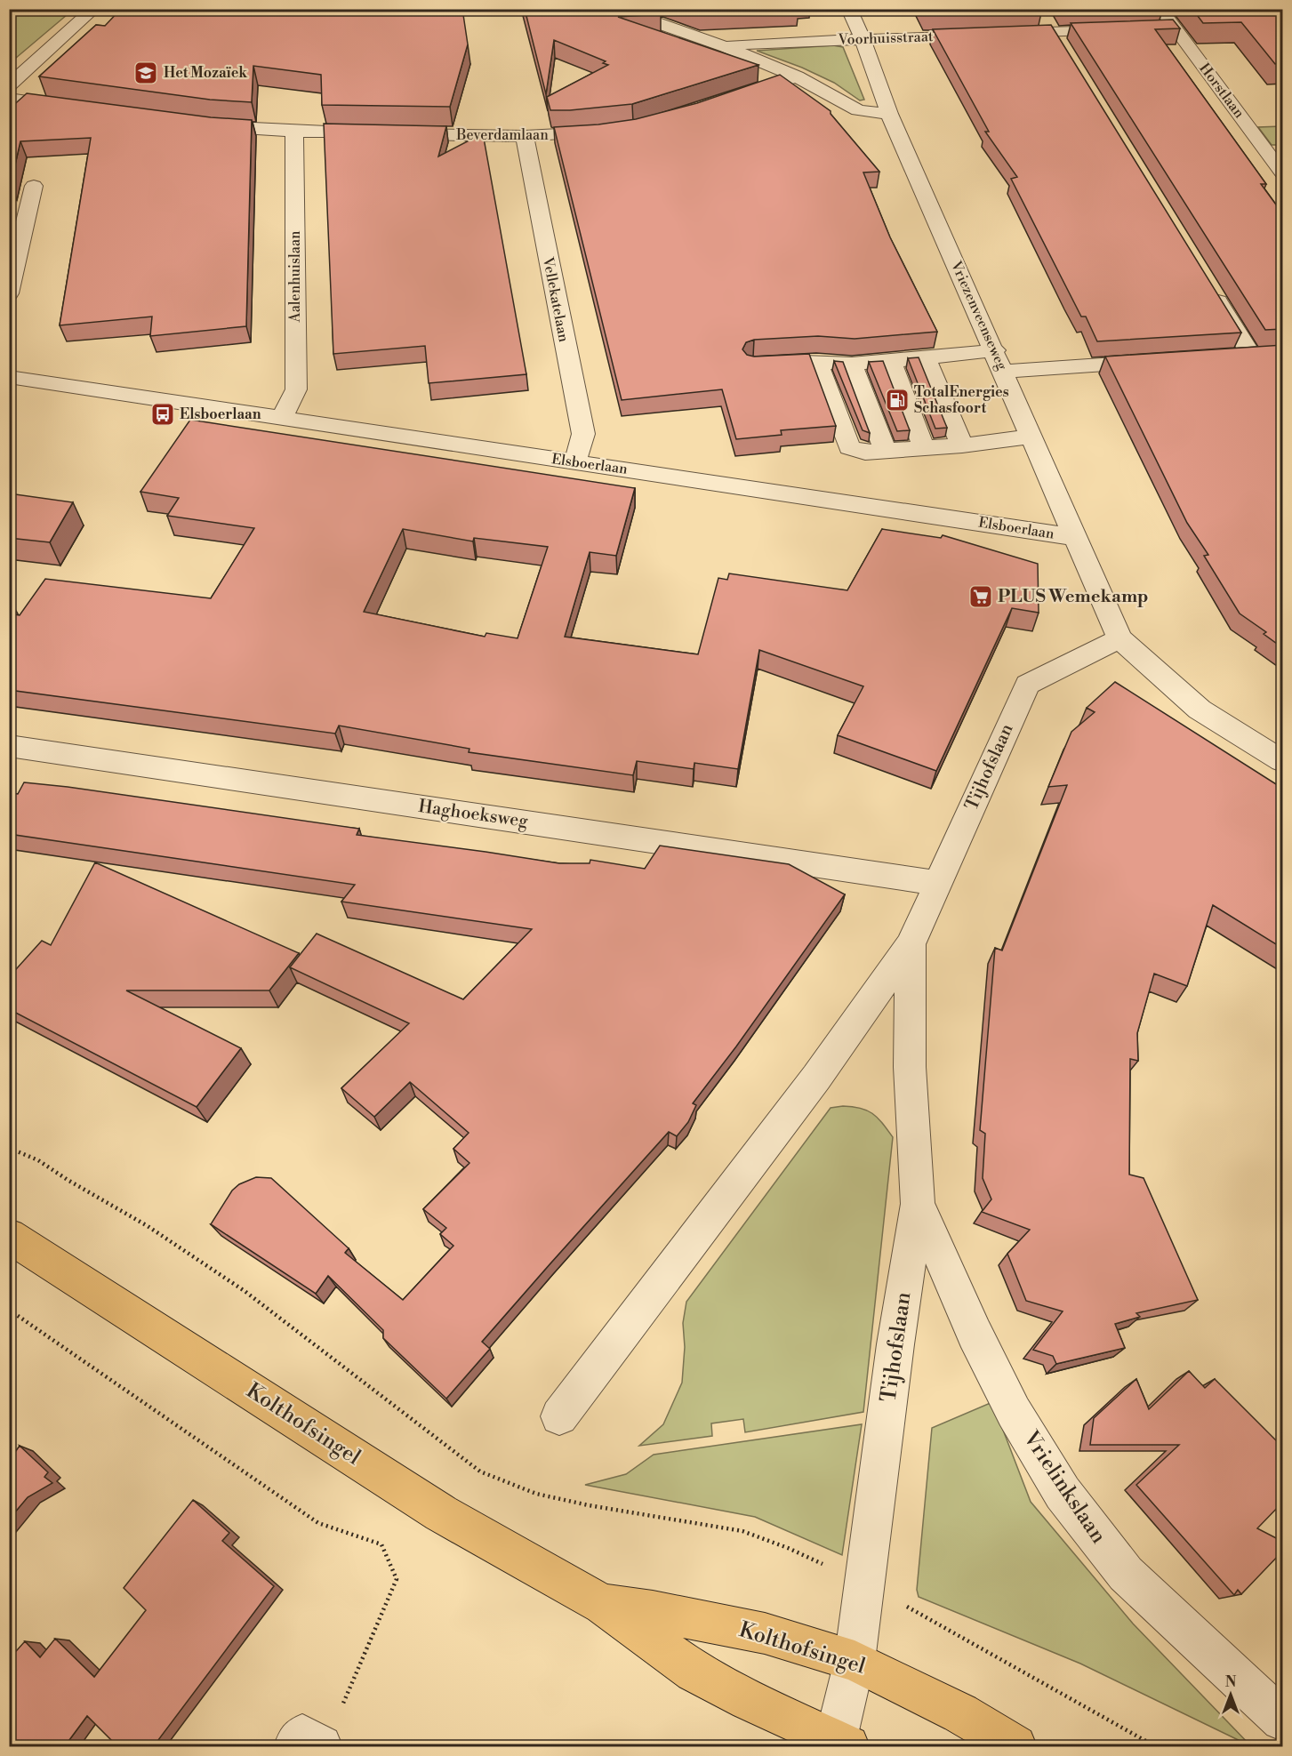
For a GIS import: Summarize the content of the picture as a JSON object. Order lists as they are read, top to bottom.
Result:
{
  "streets": {
    "main road": ["Kolthofsingel"],
    "street": [
      "Voorhuisstraat",
      "Horstlaan",
      "Beverdamlaan",
      "Aalenhuislaan",
      "Vellekatelaan",
      "Vriezenveenseweg",
      "Elsboerlaan",
      "Tijhofslaan",
      "Haghoeksweg",
      "Vrielinkslaan"
    ]
  },
  "crossings": [
    ["Voorhuisstraat", "Vriezenveenseweg"],
    ["Beverdamlaan", "Aalenhuislaan"],
    ["Beverdamlaan", "Vellekatelaan"],
    ["Aalenhuislaan", "Elsboerlaan"],
    ["Vellekatelaan", "Elsboerlaan"],
    ["Vriezenveenseweg", "Elsboerlaan"],
    ["Vriezenveenseweg", "Tijhofslaan"],
    ["Tijhofslaan", "Haghoeksweg"],
    ["Tijhofslaan", "Kolthofsingel"],
    ["Tijhofslaan", "Vrielinkslaan"]
  ],
  "places": {
    "school or university": ["Het Mozaïek"],
    "fuel station": ["TotalEnergies Schasfoort"],
    "bus stop": ["Elsboerlaan"],
    "supermarket": ["PLUS Wemekamp"]
  },
  "north": "top"
}
